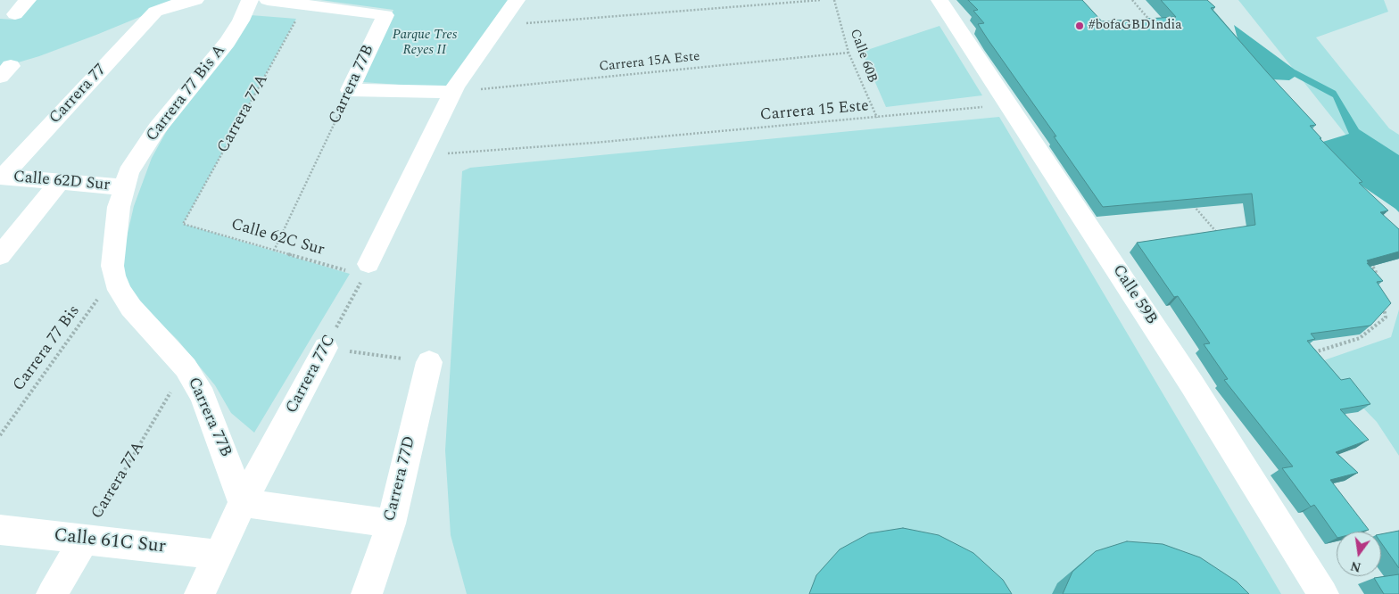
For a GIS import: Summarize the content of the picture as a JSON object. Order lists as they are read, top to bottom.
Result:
{
  "streets": {
    "street": [
      "Carrera 77B",
      "Carrera 77 Bis A",
      "Carrera 77",
      "Calle 62D Sur",
      "Calle 59B",
      "Carrera 77C",
      "Carrera 77D",
      "Calle 61C Sur"
    ],
    "path": [
      "Calle 60B",
      "Carrera 15A Este",
      "Carrera 15 Este",
      "Carrera 77A",
      "Calle 62C Sur",
      "Carrera 77 Bis"
    ]
  },
  "crossings": [
    ["Calle 60B", "Carrera 15A Este"],
    ["Calle 60B", "Carrera 15 Este"],
    ["Carrera 77B", "Carrera 77 Bis A"],
    ["Carrera 77B", "Carrera 77A"],
    ["Carrera 77B", "Calle 62C Sur"],
    ["Carrera 77B", "Carrera 77 Bis"],
    ["Carrera 77B", "Carrera 77C"],
    ["Carrera 77 Bis A", "Calle 62D Sur"],
    ["Carrera 77 Bis A", "Carrera 77 Bis"],
    ["Carrera 77", "Calle 62D Sur"],
    ["Carrera 15 Este", "Calle 59B"],
    ["Carrera 77A", "Calle 62C Sur"],
    ["Carrera 77A", "Calle 61C Sur"],
    ["Calle 62C Sur", "Carrera 77C"],
    ["Carrera 77C", "Calle 61C Sur"]
  ],
  "parks": ["Parque Tres Reyes II"],
  "places": ["#bofaGBDIndia"],
  "north": "bottom"
}
